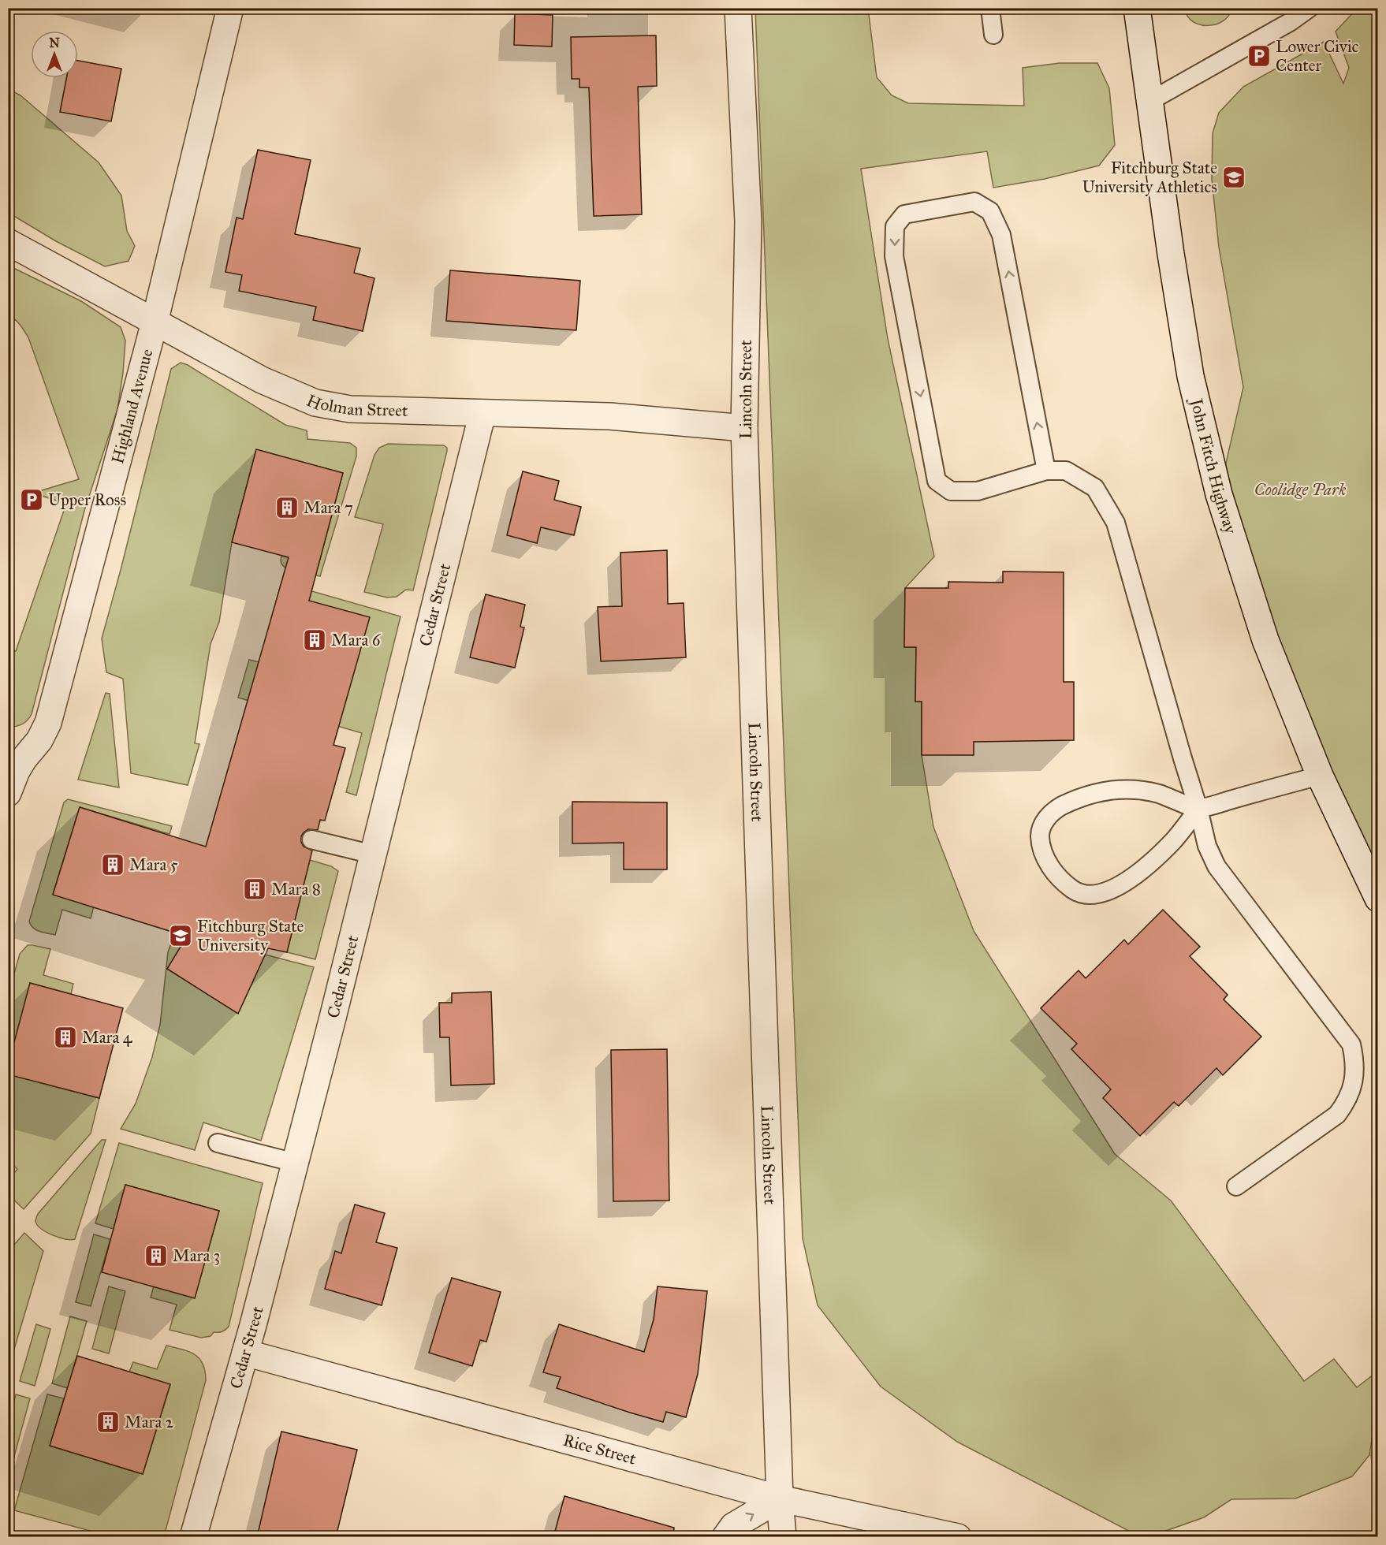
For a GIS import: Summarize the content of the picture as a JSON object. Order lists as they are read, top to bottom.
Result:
{
  "streets": {
    "street": [
      "Lincoln Street",
      "Holman Street",
      "Highland Avenue",
      "John Fitch Highway",
      "Cedar Street",
      "Rice Street"
    ]
  },
  "crossings": [
    ["Lincoln Street", "Holman Street"],
    ["Lincoln Street", "Rice Street"],
    ["Holman Street", "Highland Avenue"],
    ["Holman Street", "Cedar Street"],
    ["Cedar Street", "Rice Street"]
  ],
  "parks": ["Coolidge Park"],
  "places": {
    "parking": ["Lower Civic Center", "Upper Ross"],
    "school or university": ["Fitchburg State University Athletics", "Fitchburg State University"],
    "building": [
      "Mara 7",
      "Mara 6",
      "Mara 5",
      "Mara 8",
      "Mara 4",
      "Mara 3",
      "Mara 2"
    ]
  },
  "north": "top"
}
